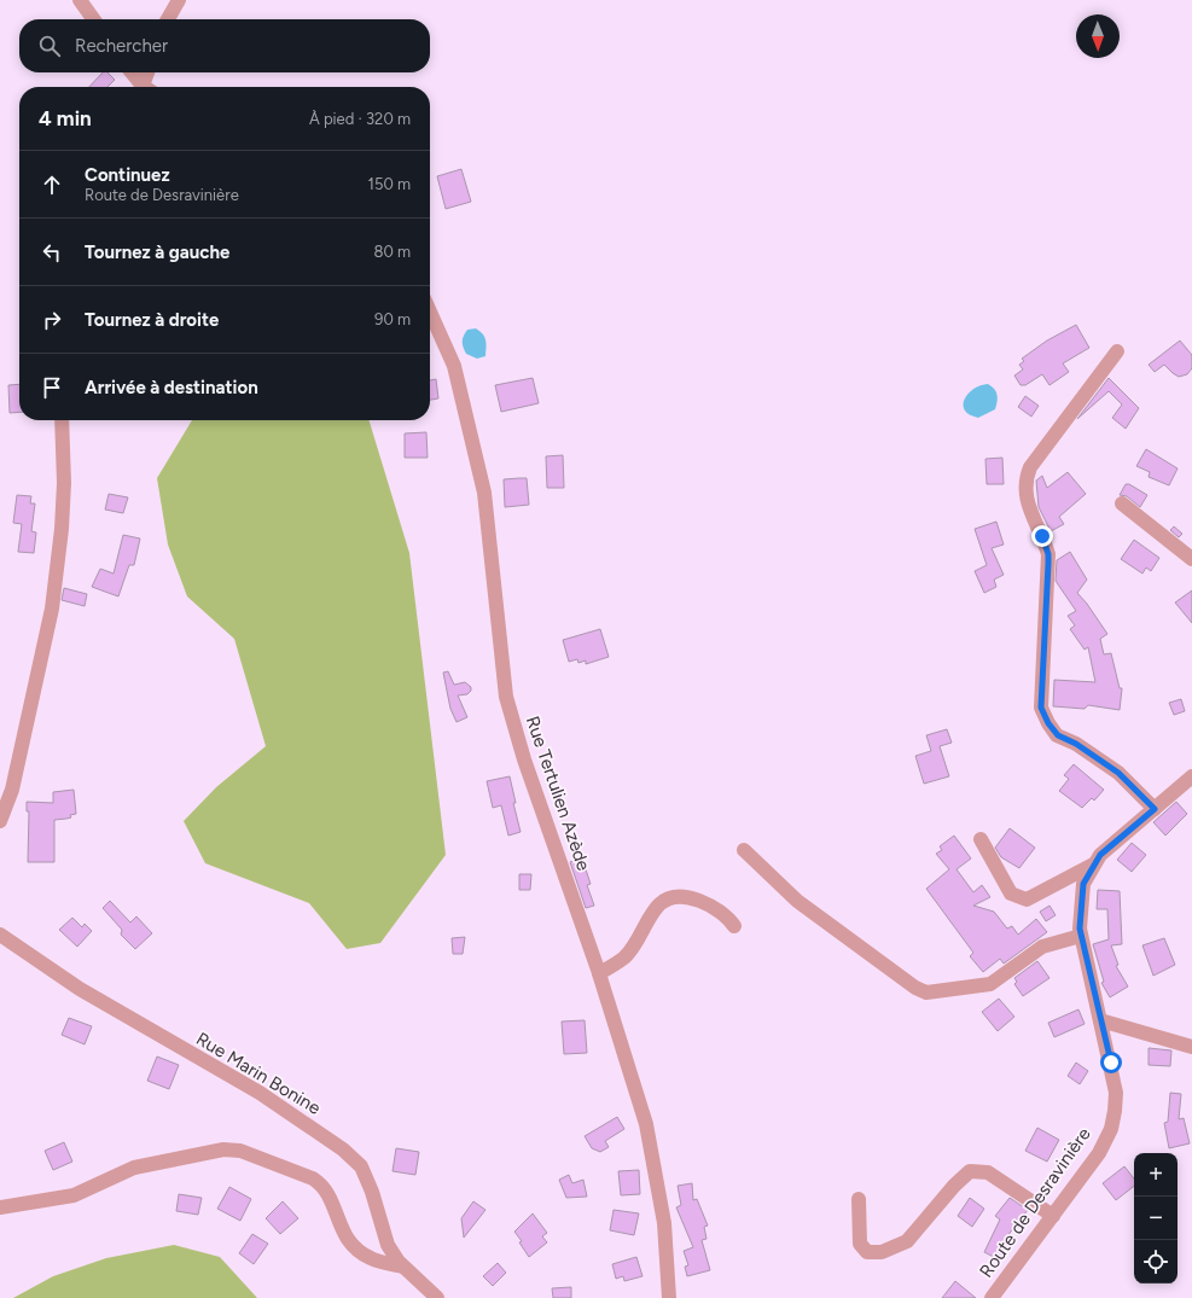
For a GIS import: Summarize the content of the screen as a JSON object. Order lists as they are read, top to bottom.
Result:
{
  "streets": {
    "street": ["Rue Tertulien Azède", "Rue Marin Bonine", "Route de Desravinière"]
  },
  "north": "bottom",
  "page": {
    "search": "Rechercher",
    "heading": ["4 min", "À pied · 320 m"],
    "list": [
      ["Continuez", "Route de Desravinière", "150 m"],
      ["Tournez à gauche", "80 m"],
      ["Tournez à droite", "90 m"],
      "Arrivée à destination"
    ],
    "map_buttons": ["+", "−"]
  }
}
